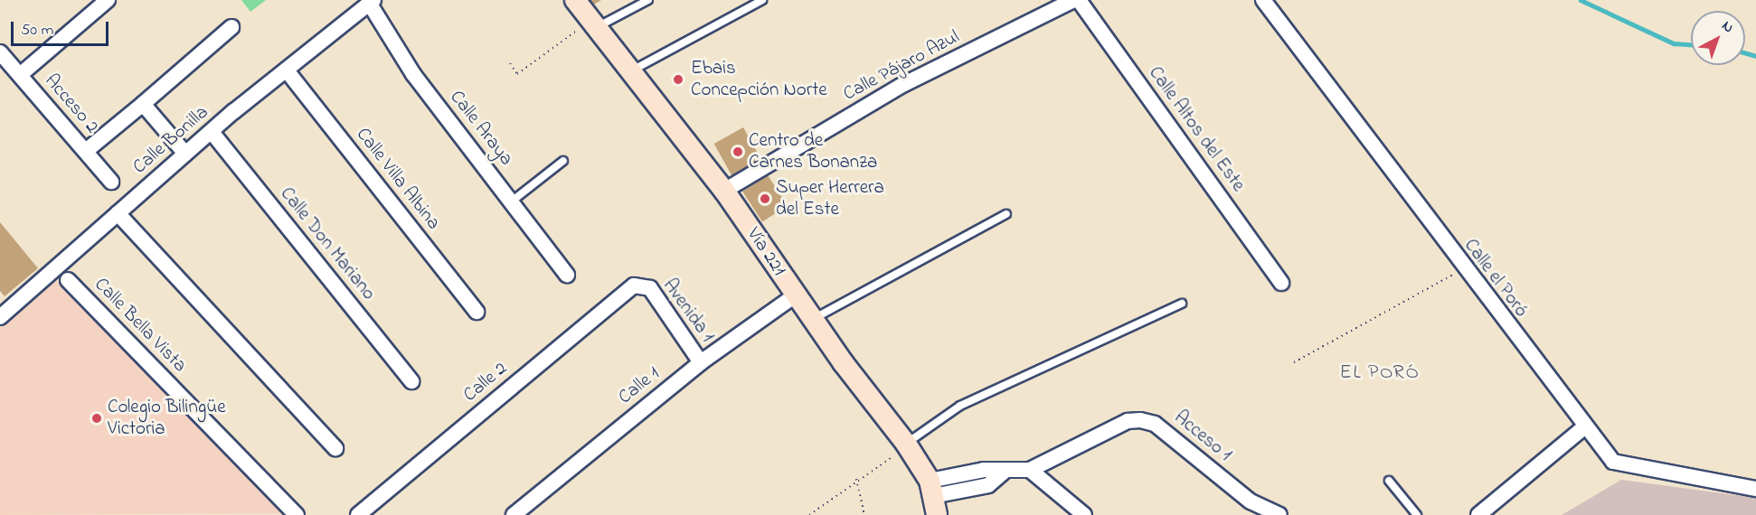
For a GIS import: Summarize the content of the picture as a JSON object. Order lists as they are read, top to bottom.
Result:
{
  "streets": {
    "main road": ["Vía 221"],
    "street": [
      "Calle Pájaro Azul",
      "Acceso 2",
      "Calle Araya",
      "Calle Altos del Este",
      "Calle Bonilla",
      "Calle Villa Albina",
      "Calle Don Mariano",
      "Calle el Poró",
      "Avenida 1",
      "Calle Bella Vista",
      "Calle 2",
      "Calle 1",
      "Acceso 1"
    ]
  },
  "crossings": [
    ["Calle Pájaro Azul", "Vía 221"],
    ["Calle Araya", "Calle Bonilla"],
    ["Calle Bonilla", "Calle Villa Albina"],
    ["Calle Bonilla", "Calle Don Mariano"],
    ["Vía 221", "Calle 1"],
    ["Vía 221", "Acceso 1"],
    ["Avenida 1", "Calle 2"],
    ["Avenida 1", "Calle 1"]
  ],
  "districts": ["EL PORÓ"],
  "places": [
    "Ebais Concepción Norte",
    "Centro de Carnes Bonanza",
    "Super Herrera del Este",
    "Colegio Bilingüe Victoria"
  ],
  "scale_bar": "50 m",
  "north": "top right"
}
